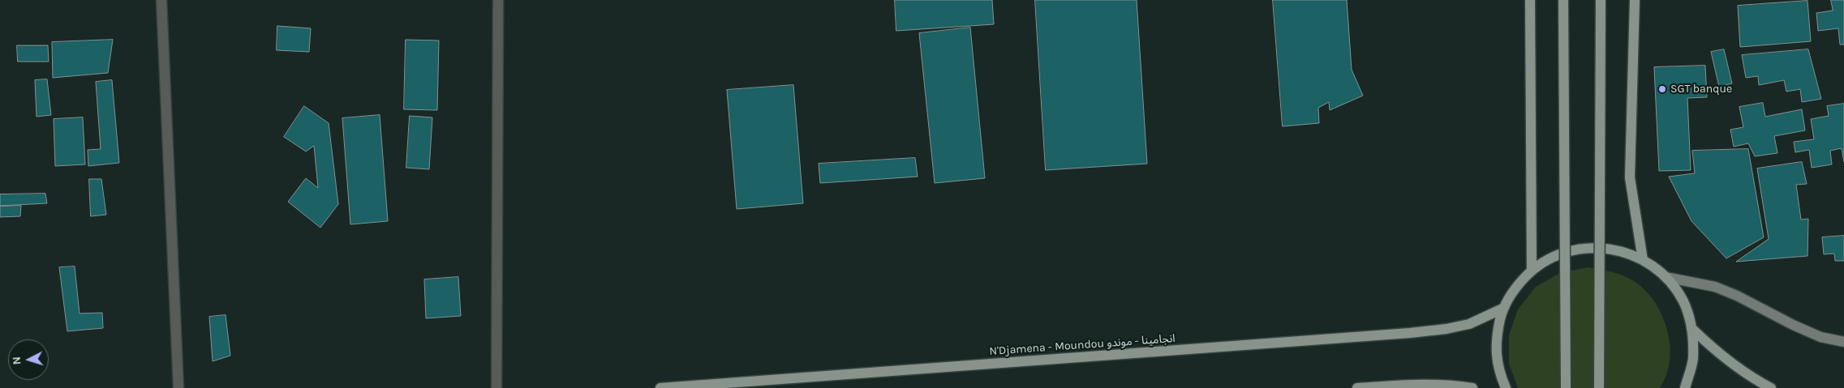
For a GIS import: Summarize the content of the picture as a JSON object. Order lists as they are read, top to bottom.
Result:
{
  "streets": {
    "main road": ["N'Djamena - Moundou انجامينا - موندو"]
  },
  "places": ["SGT banque"],
  "north": "left"
}
